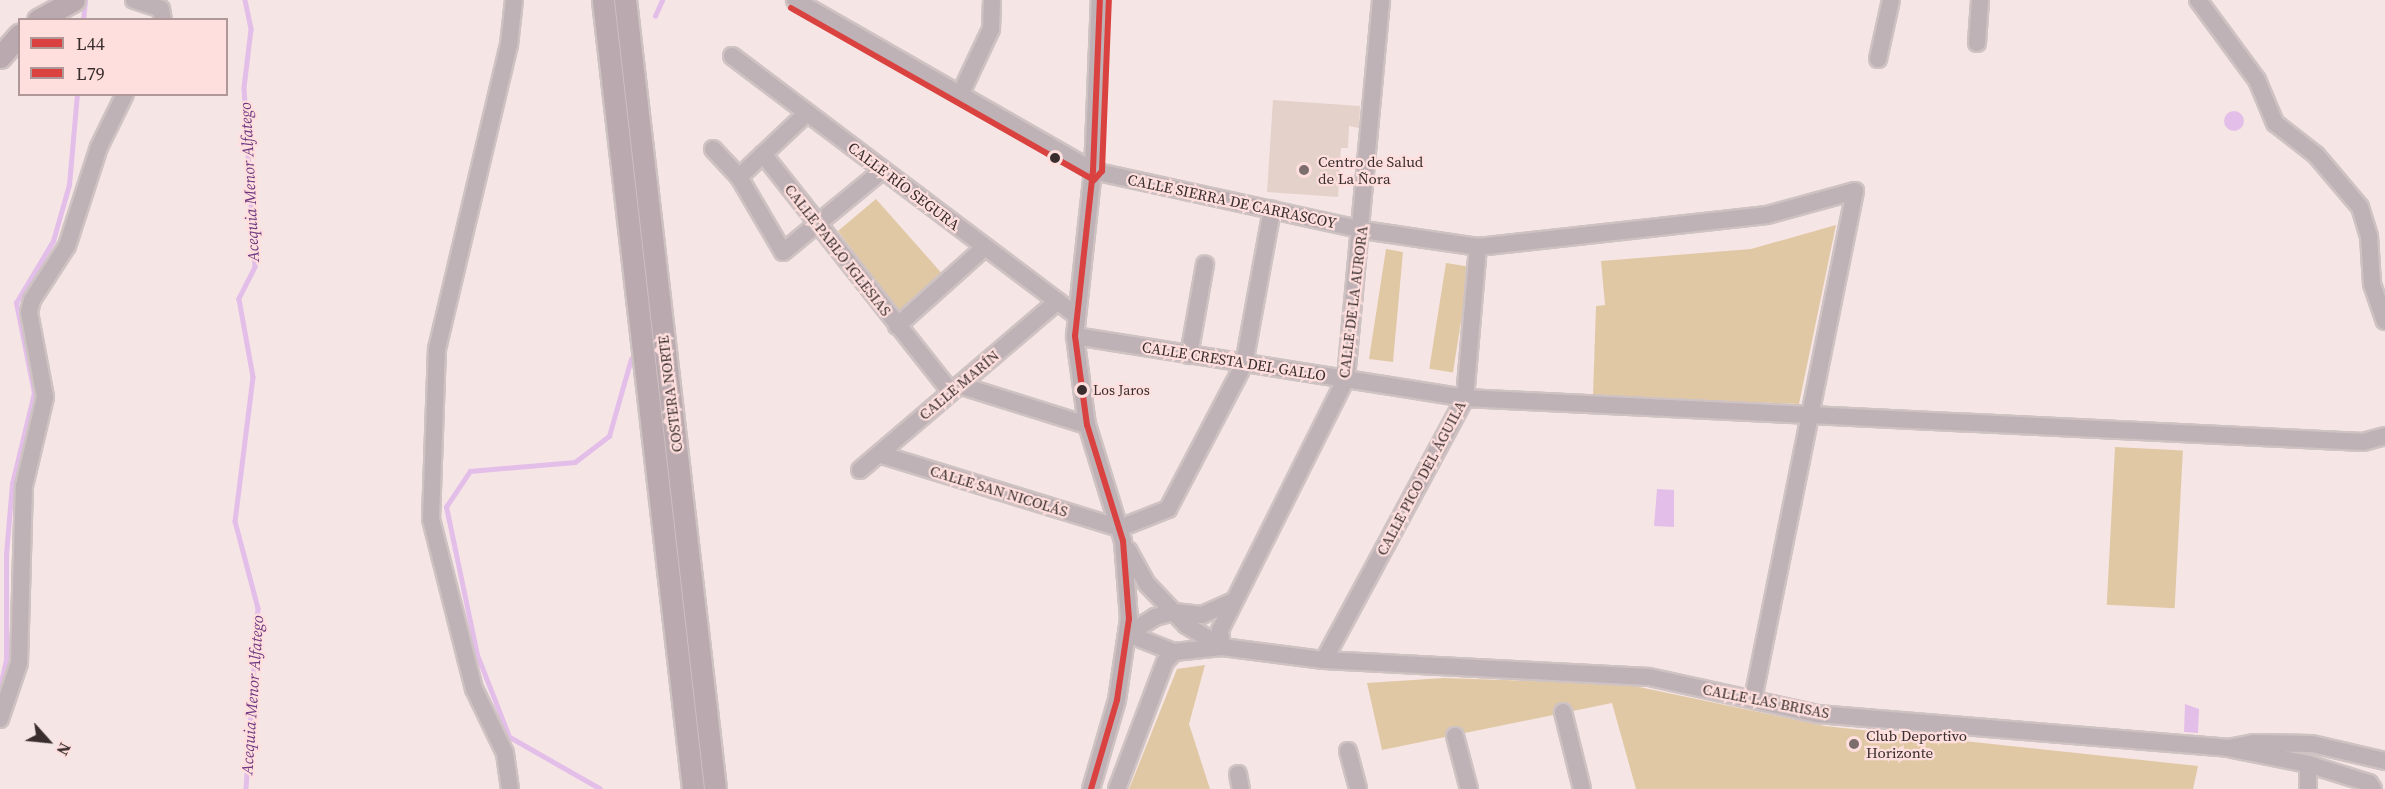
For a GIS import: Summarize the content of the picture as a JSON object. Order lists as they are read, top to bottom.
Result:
{
  "streets": {
    "main road": ["COSTERA NORTE"],
    "street": [
      "CALLE RÍO SEGURA",
      "CALLE SIERRA DE CARRASCOY",
      "CALLE PABLO IGLESIAS",
      "CALLE DE LA AURORA",
      "CALLE CRESTA DEL GALLO",
      "CALLE MARÍN",
      "CALLE PICO DEL ÁGUILA",
      "CALLE SAN NICOLÁS",
      "CALLE LAS BRISAS"
    ]
  },
  "crossings": [
    ["CALLE RÍO SEGURA", "CALLE MARÍN"],
    ["CALLE SIERRA DE CARRASCOY", "CALLE DE LA AURORA"],
    ["CALLE SIERRA DE CARRASCOY", "CALLE CRESTA DEL GALLO"],
    ["CALLE SIERRA DE CARRASCOY", "CALLE PICO DEL ÁGUILA"],
    ["CALLE PABLO IGLESIAS", "CALLE MARÍN"],
    ["CALLE DE LA AURORA", "CALLE CRESTA DEL GALLO"],
    ["CALLE DE LA AURORA", "CALLE LAS BRISAS"],
    ["CALLE CRESTA DEL GALLO", "CALLE PICO DEL ÁGUILA"],
    ["CALLE MARÍN", "CALLE SAN NICOLÁS"],
    ["CALLE PICO DEL ÁGUILA", "CALLE LAS BRISAS"]
  ],
  "water": ["Acequia Menor Alfatego"],
  "places": ["Centro de Salud de La Ñora", "Los Jaros", "Club Deportivo Horizonte"],
  "lines": ["transit line L44", "transit line L79"],
  "legend": ["L44", "L79"],
  "north": "bottom right"
}
